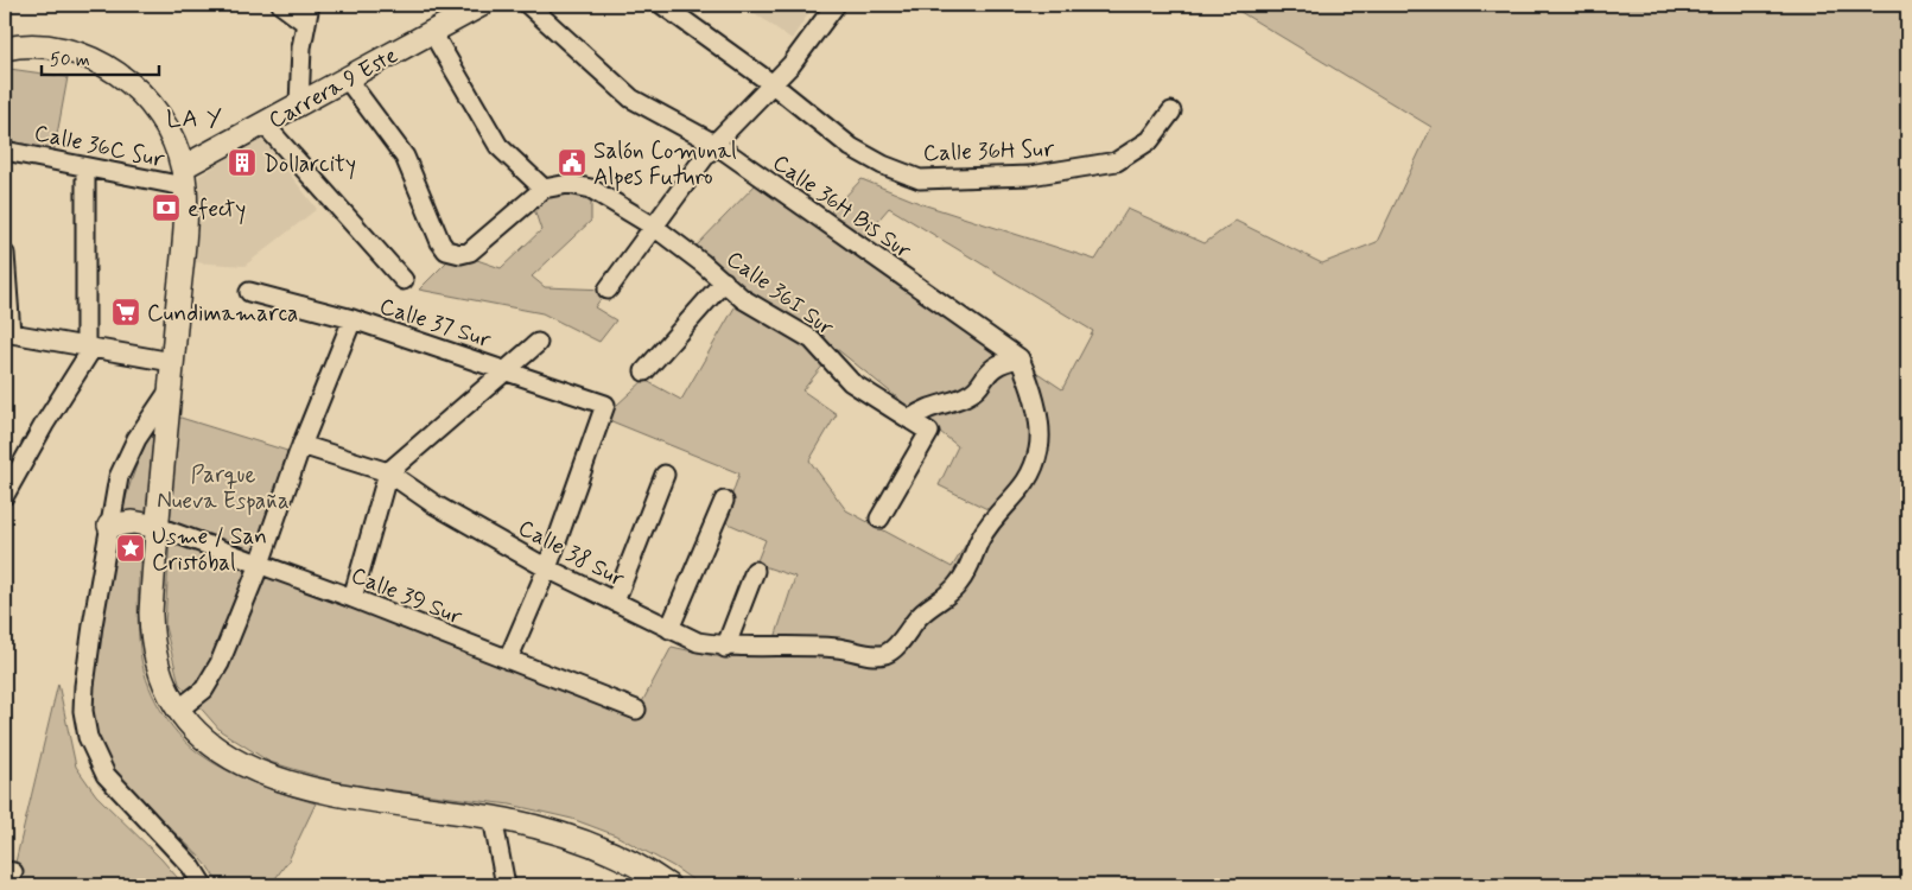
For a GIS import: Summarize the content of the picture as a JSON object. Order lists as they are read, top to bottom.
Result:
{
  "streets": {
    "main road": ["Carrera 9 Este"],
    "street": [
      "Calle 36C Sur",
      "Calle 36H Sur",
      "Calle 36H Bis Sur",
      "Calle 36I Sur",
      "Calle 37 Sur",
      "Calle 38 Sur",
      "Calle 39 Sur"
    ]
  },
  "crossings": [
    ["Carrera 9 Este", "Calle 36C Sur"],
    ["Calle 36H Bis Sur", "Calle 38 Sur"],
    ["Calle 37 Sur", "Calle 38 Sur"]
  ],
  "districts": ["LA Y"],
  "parks": ["Parque Nueva España"],
  "places": {
    "building": ["Dollarcity"],
    "public building": ["Salón Comunal Alpes Futuro"],
    "bank": ["efecty"],
    "supermarket": ["Cundimamarca"],
    "place": ["Usme / San Cristóbal"]
  },
  "scale_bar": "50 m"
}
